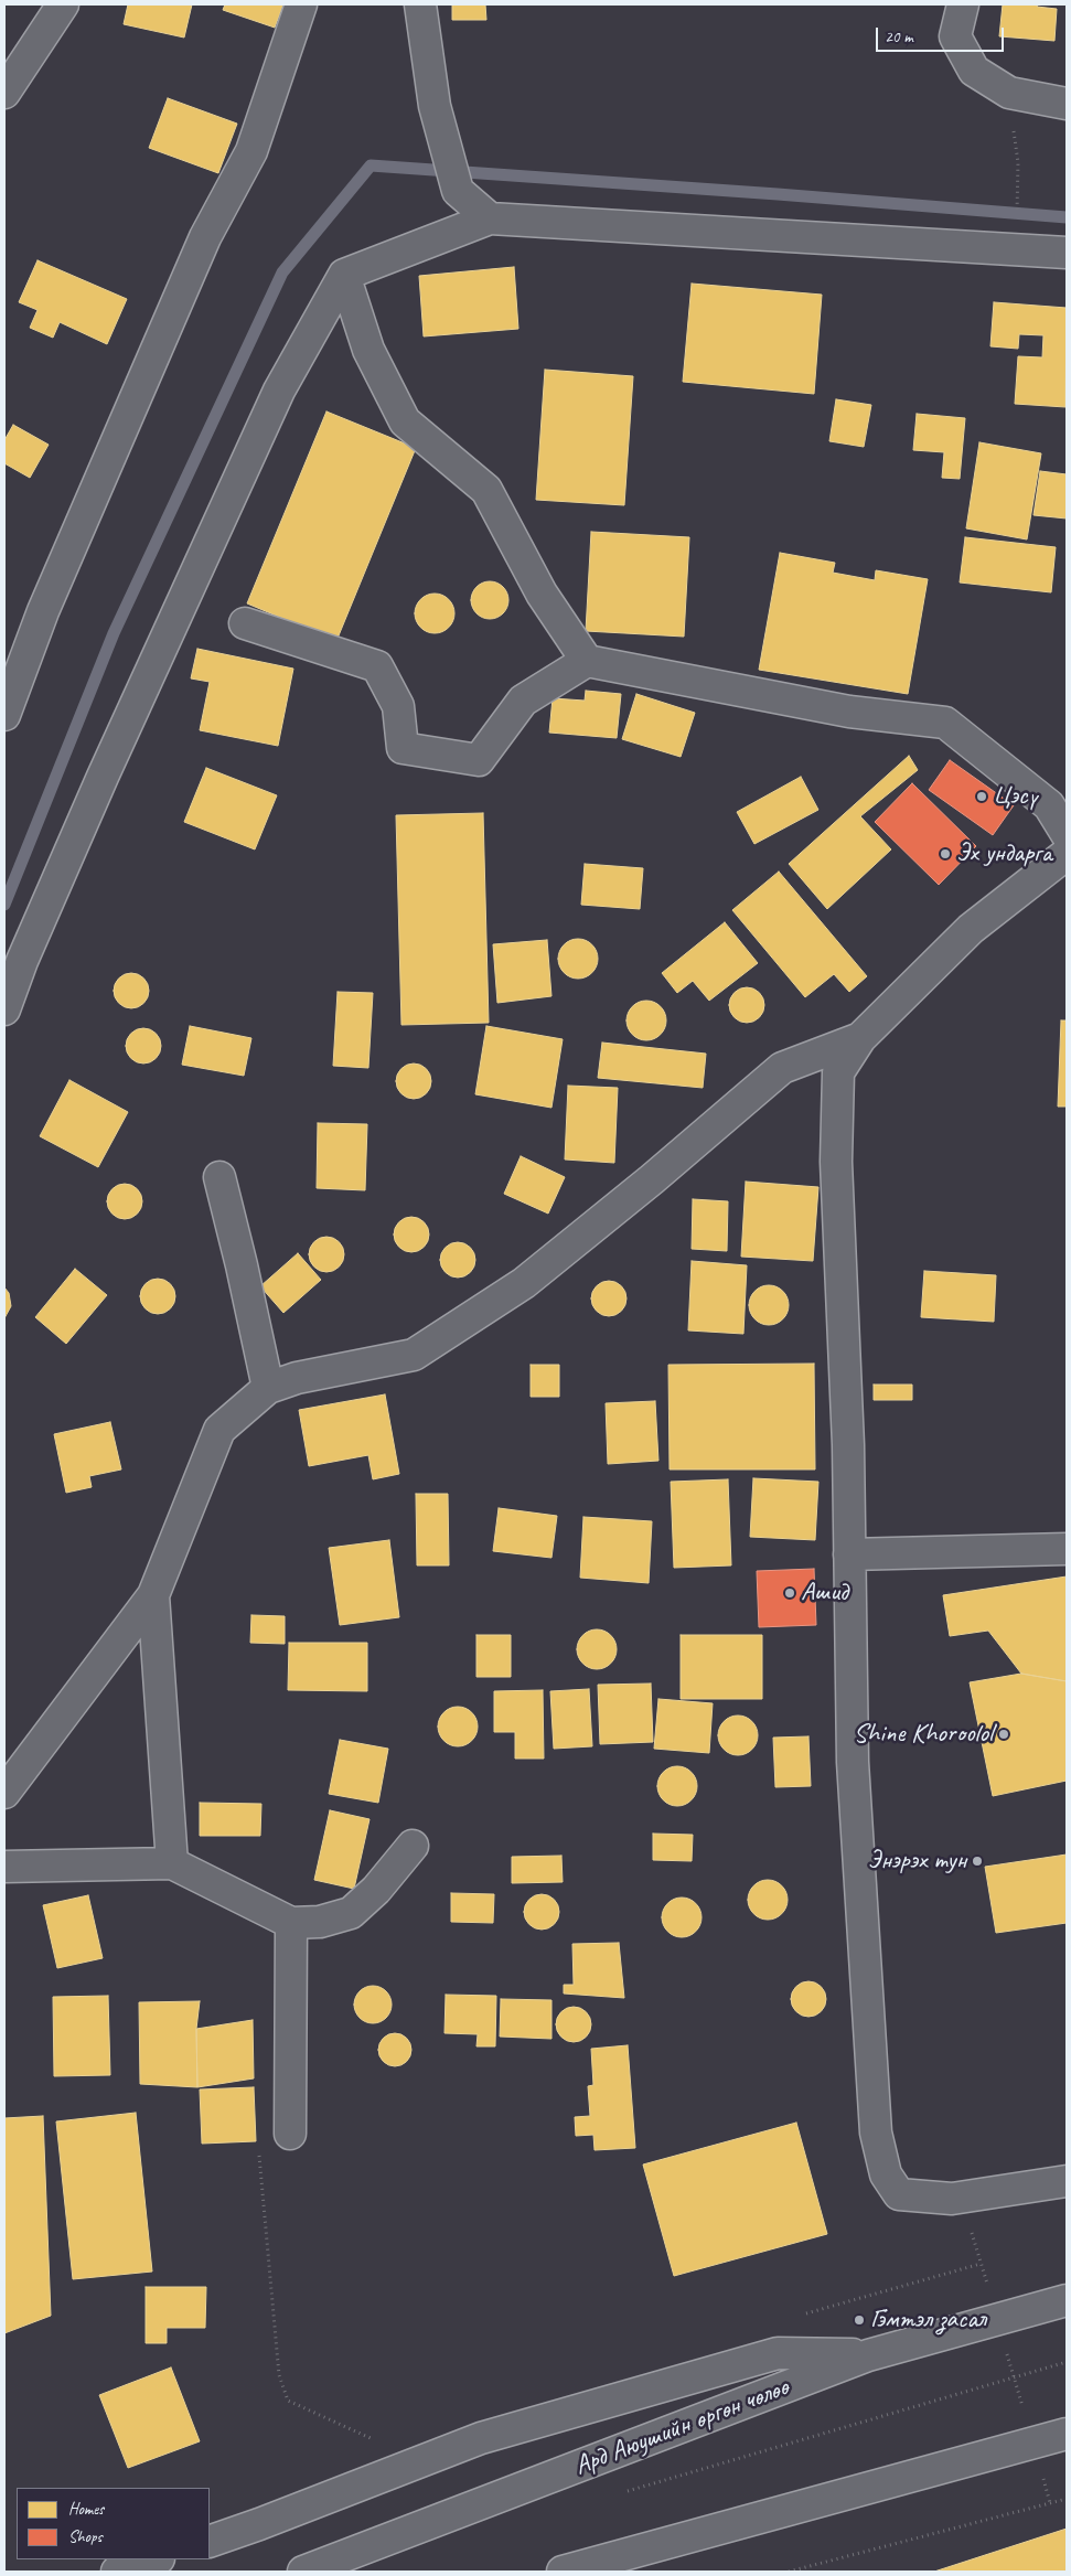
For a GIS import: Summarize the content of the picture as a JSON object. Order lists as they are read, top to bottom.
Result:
{
  "streets": {
    "street": ["Ард Аюушийн өргөн чөлөө"]
  },
  "places": [
    "Цэсү",
    "Эх ундарга",
    "Ашид",
    "Shine Khoroolol",
    "Энэрэх тун",
    "Гэмтэл засал"
  ],
  "legend": ["Homes", "Shops"],
  "scale_bar": "20 m"
}
